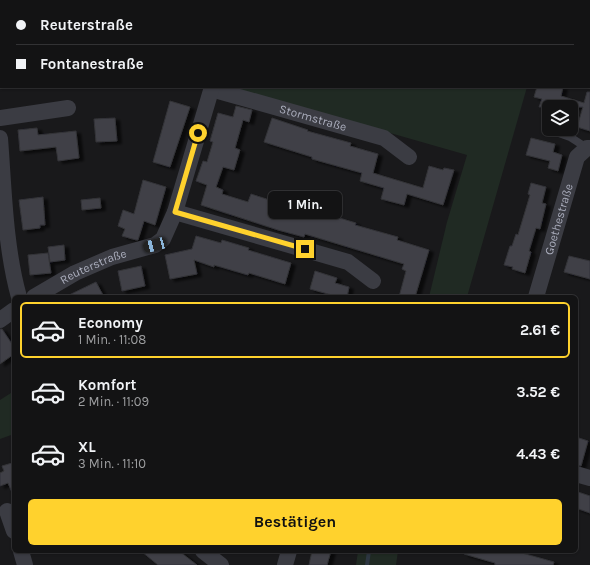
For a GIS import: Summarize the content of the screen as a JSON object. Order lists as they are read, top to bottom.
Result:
{
  "streets": {
    "street": ["Stormstraße", "Goethestraße", "Reuterstraße"]
  },
  "crossings": [
    ["Stormstraße", "Reuterstraße"]
  ],
  "page": {
    "banner": ["Reuterstraße", "Fontanestraße"],
    "bubble": "1 Min.",
    "list": [
      {
        "name": "Economy",
        "note": "1 Min. · 11:08",
        "value": "2.61 €"
      },
      {
        "name": "Komfort",
        "note": "2 Min. · 11:09",
        "value": "3.52 €"
      },
      {
        "name": "XL",
        "note": "3 Min. · 11:10",
        "value": "4.43 €"
      }
    ],
    "buttons": "Bestätigen"
  }
}
